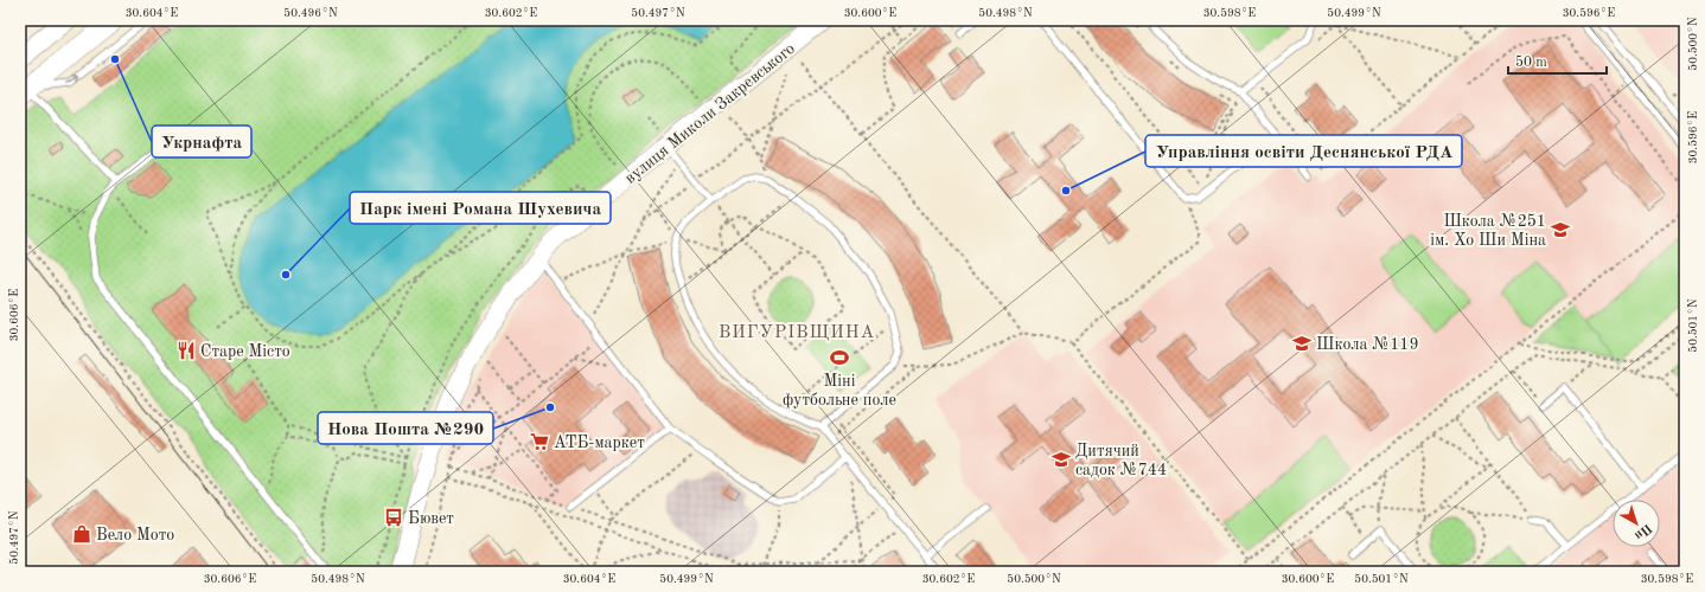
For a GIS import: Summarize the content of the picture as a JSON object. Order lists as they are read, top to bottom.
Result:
{
  "streets": {
    "street": ["вулиця Миколи Закревського"]
  },
  "districts": ["ВИГУРІВЩИНА"],
  "places": {
    "other": [
      "Укрнафта",
      "Управління освіти Деснянської РДА",
      "Парк імені Романа Шухевича",
      "Нова Пошта №290"
    ],
    "school or university": ["Школа №251 ім. Хо Ши Міна", "Школа №119", "Дитячий садок №744"],
    "restaurant": ["Старе Місто"],
    "sports": ["Міні футбольне поле"],
    "supermarket": ["АТБ-маркет"],
    "bus stop": ["Бювет"],
    "shop": ["Вело Мото"]
  },
  "scale_bar": "50 m",
  "north": "bottom right",
  "coordinates": [
    "30.604°E",
    "50.496°N",
    "30.602°E",
    "50.497°N",
    "30.600°E",
    "50.498°N",
    "30.598°E",
    "50.499°N",
    "30.596°E",
    "50.500°N",
    "30.606°E",
    "50.501°N"
  ]
}
